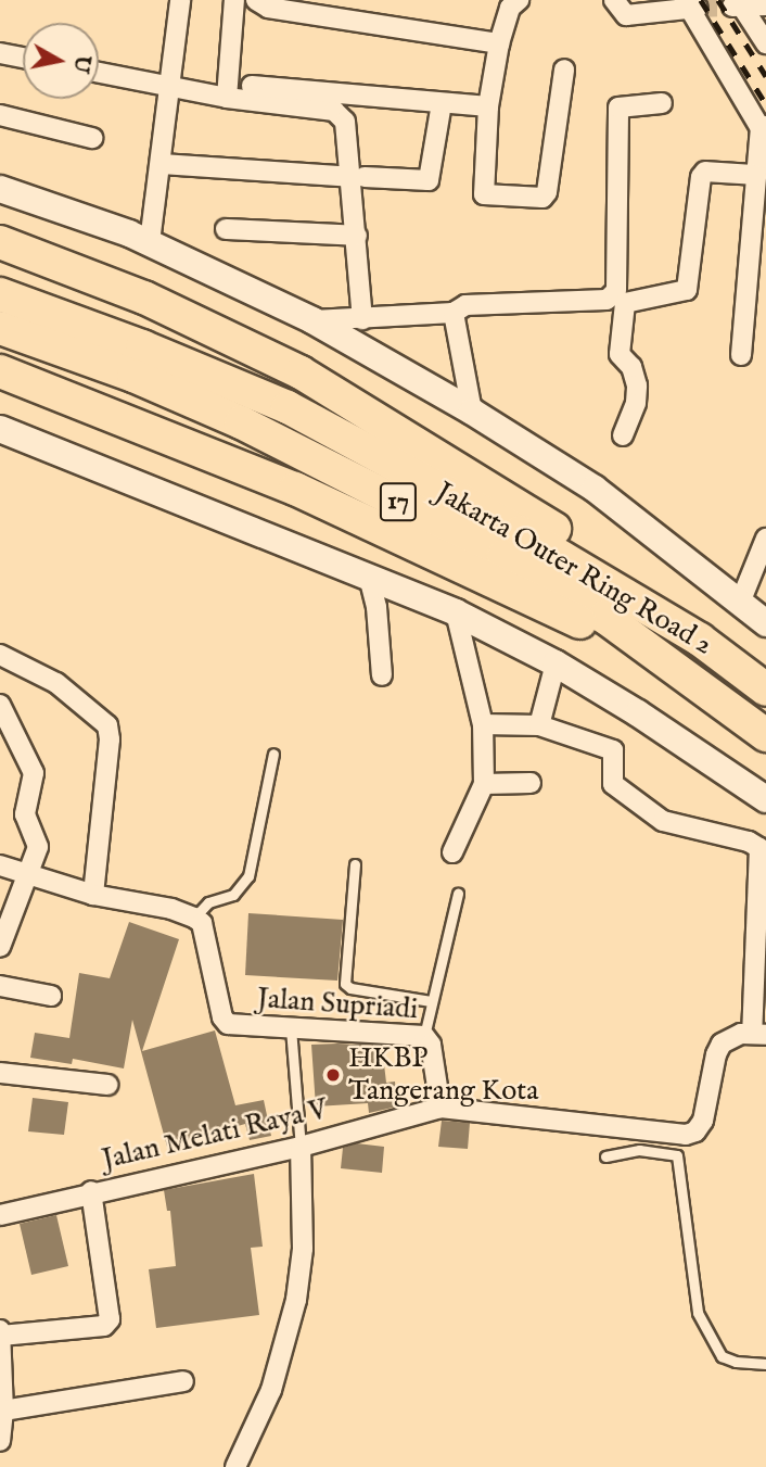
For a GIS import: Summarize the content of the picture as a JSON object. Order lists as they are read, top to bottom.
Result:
{
  "streets": {
    "highway": ["17", "Jakarta Outer Ring Road 2"],
    "street": ["Jalan Supriadi", "Jalan Melati Raya V"]
  },
  "crossings": [
    ["Jalan Supriadi", "Jalan Melati Raya V"]
  ],
  "places": ["HKBP Tangerang Kota"],
  "north": "right"
}
